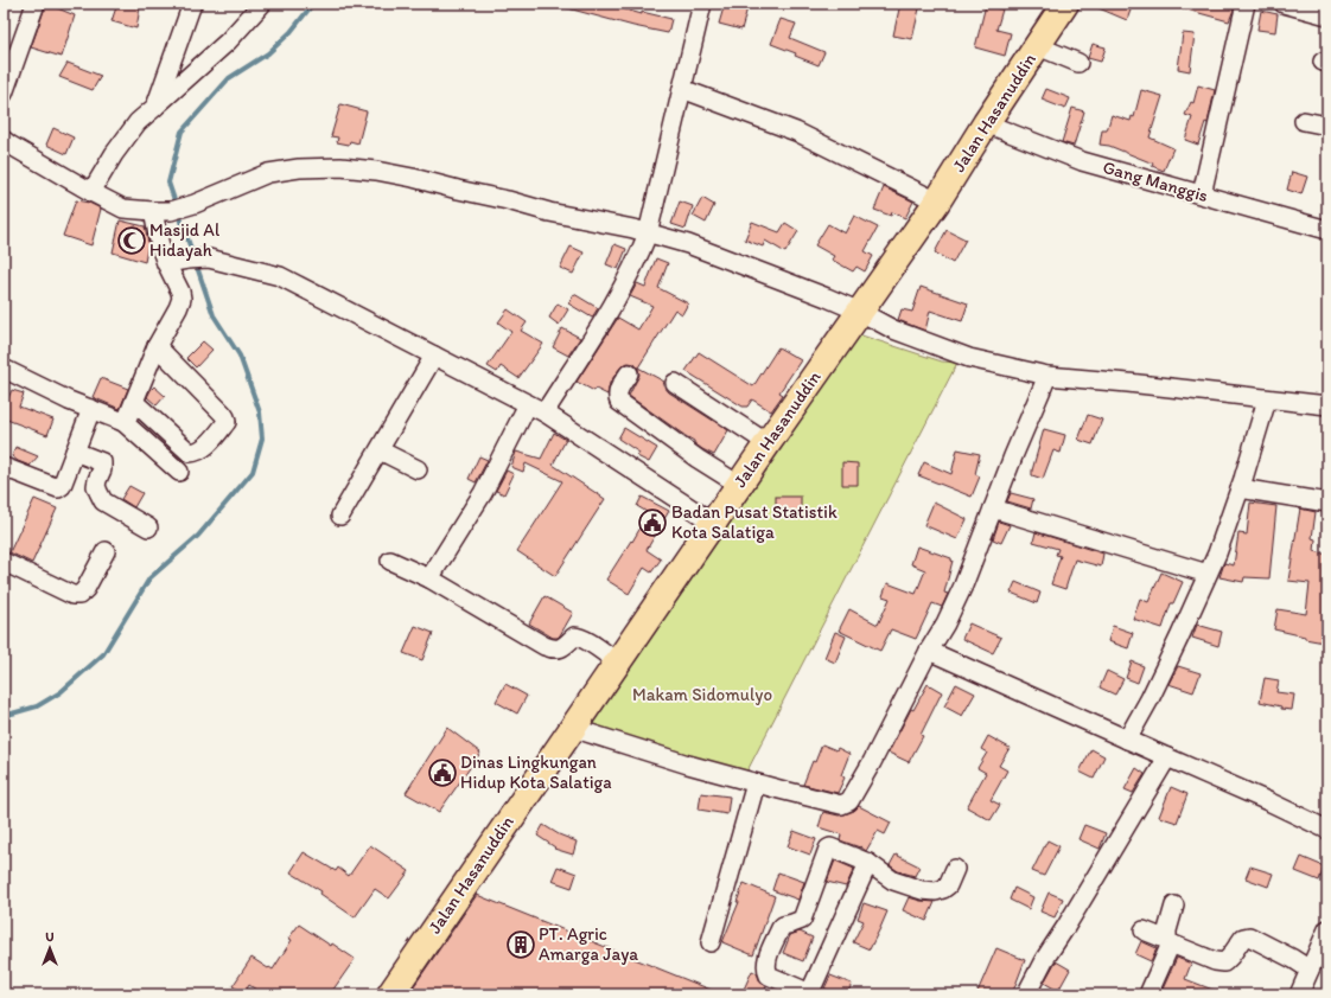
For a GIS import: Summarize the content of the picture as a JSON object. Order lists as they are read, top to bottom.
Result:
{
  "streets": {
    "main road": ["Jalan Hasanuddin"],
    "street": ["Gang Manggis"]
  },
  "crossings": [
    ["Jalan Hasanuddin", "Gang Manggis"]
  ],
  "parks": ["Makam Sidomulyo"],
  "places": {
    "mosque": ["Masjid Al Hidayah"],
    "public building": ["Badan Pusat Statistik Kota Salatiga", "Dinas Lingkungan Hidup Kota Salatiga"],
    "building": ["PT. Agric Amarga Jaya"]
  },
  "north": "top"
}
